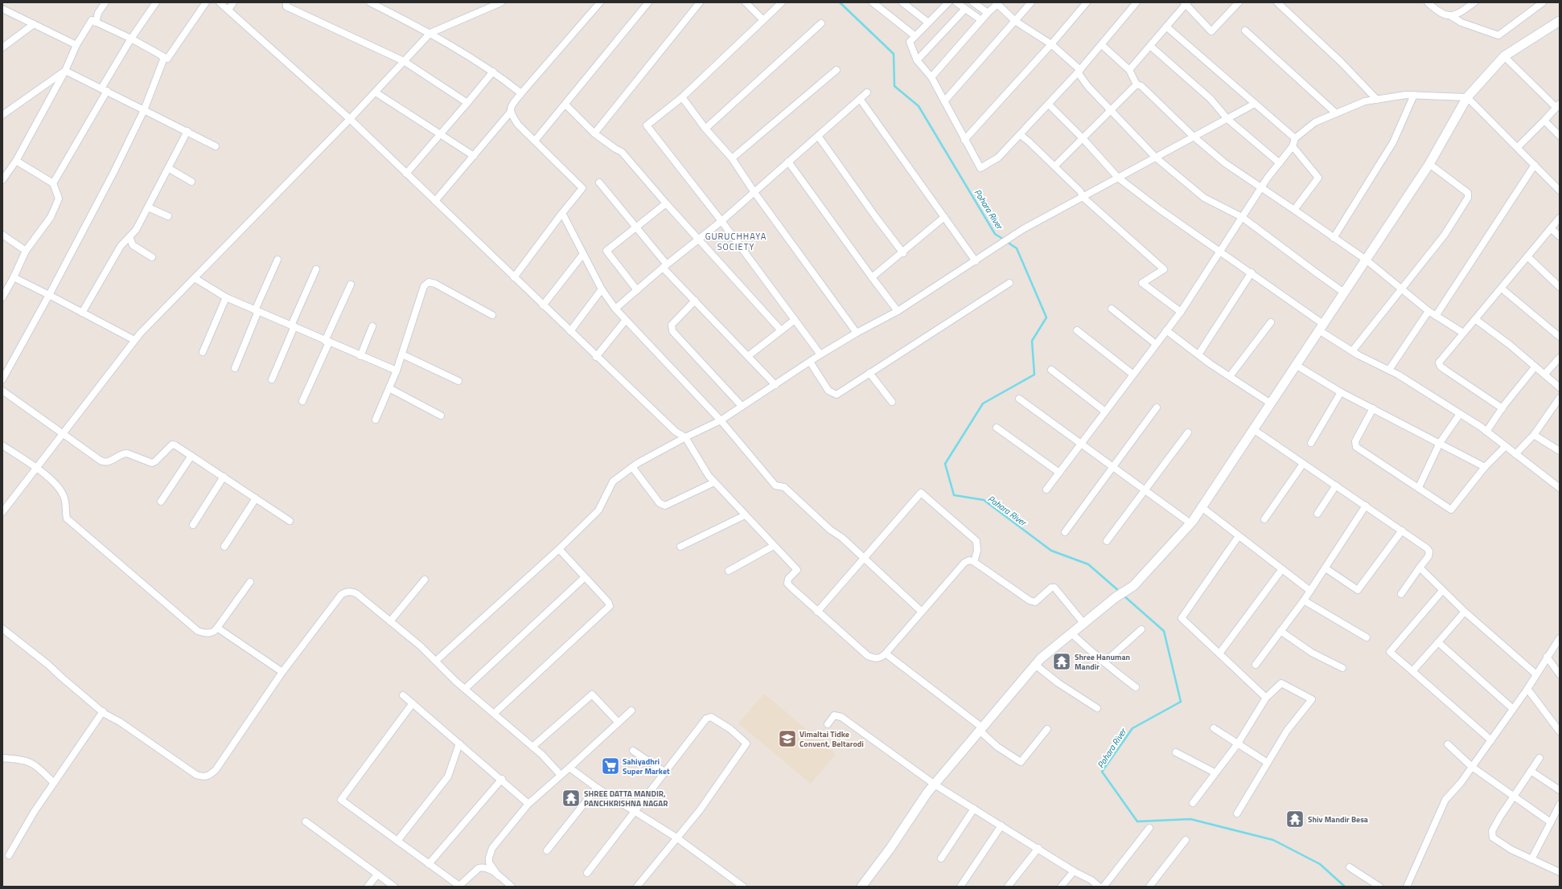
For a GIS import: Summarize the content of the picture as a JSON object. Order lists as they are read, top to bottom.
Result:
{
  "districts": ["GURUCHHAYA SOCIETY"],
  "water": ["Pohara River"],
  "places": {
    "temple": ["Shree Hanuman Mandir", "SHREE DATTA MANDIR, PANCHKRISHNA NAGAR", "Shiv Mandir Besa"],
    "school or university": ["Vimaltai Tidke Convent, Beltarodi"],
    "supermarket": ["Sahiyadhri Super Market"]
  }
}
